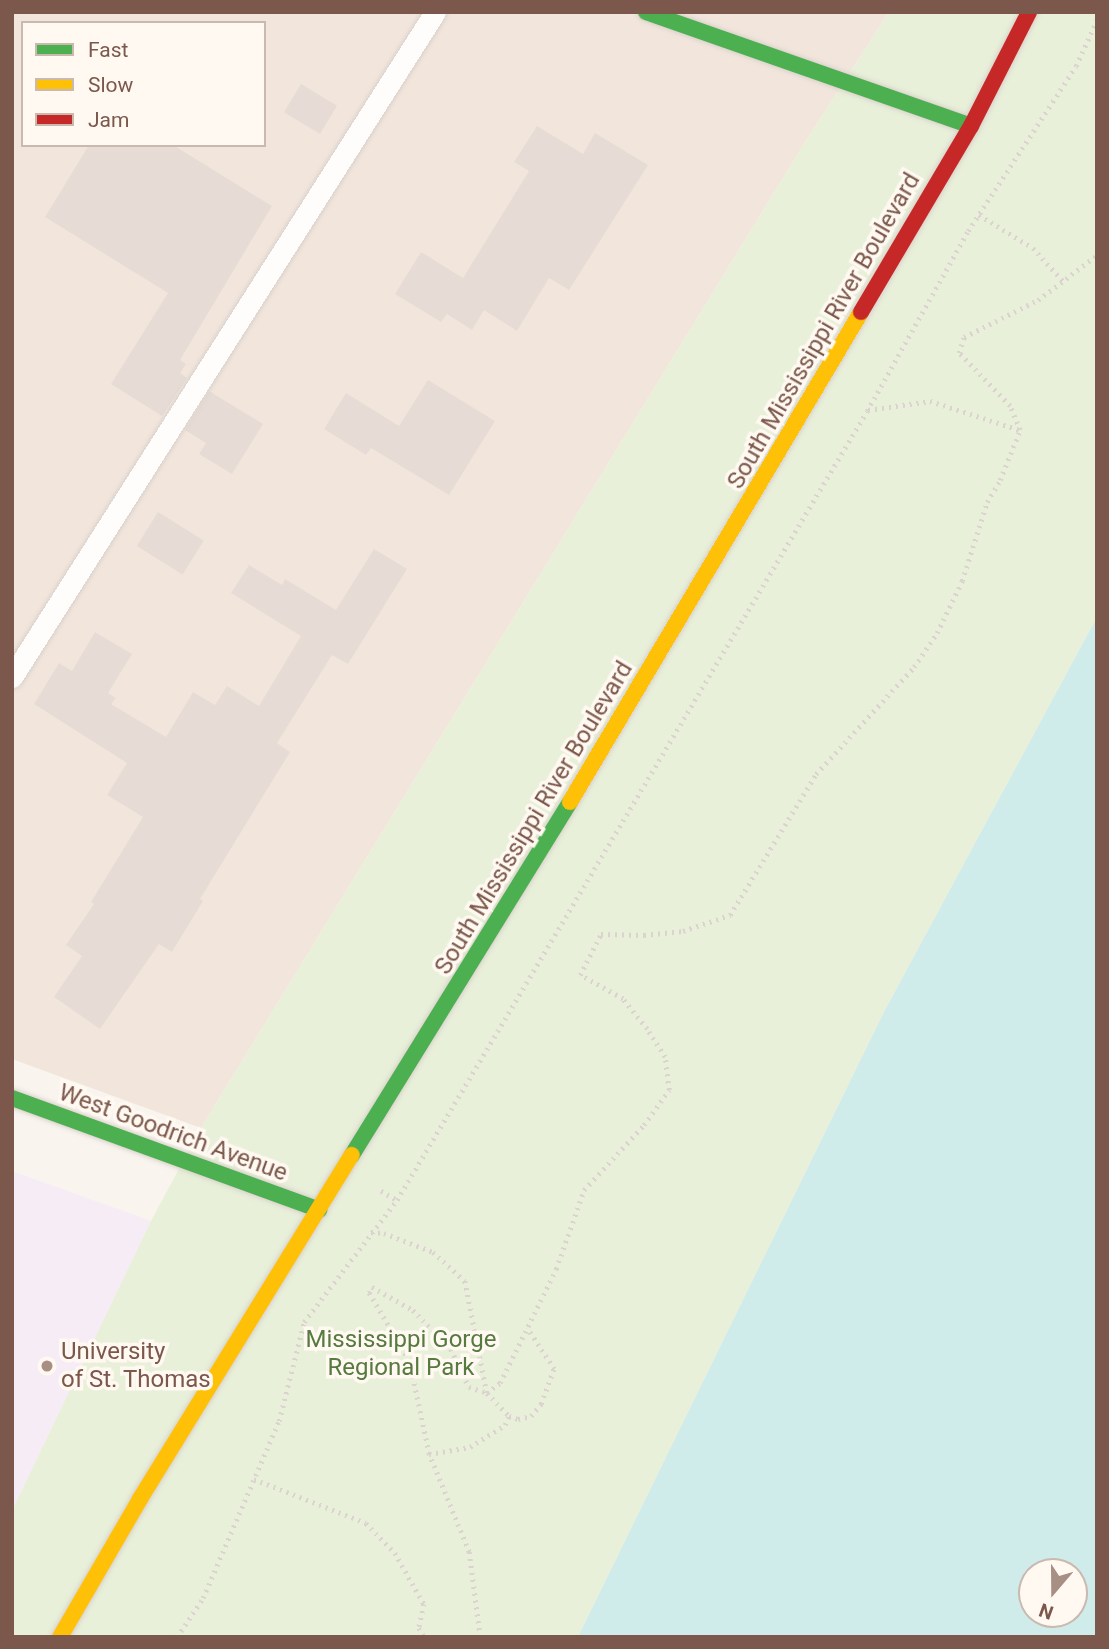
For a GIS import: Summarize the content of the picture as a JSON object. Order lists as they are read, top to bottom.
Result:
{
  "streets": {
    "street": ["South Mississippi River Boulevard", "West Goodrich Avenue"]
  },
  "crossings": [
    ["South Mississippi River Boulevard", "West Goodrich Avenue"]
  ],
  "parks": ["Mississippi Gorge Regional Park"],
  "places": ["University of St. Thomas"],
  "legend": ["Fast", "Slow", "Jam"],
  "north": "bottom"
}
